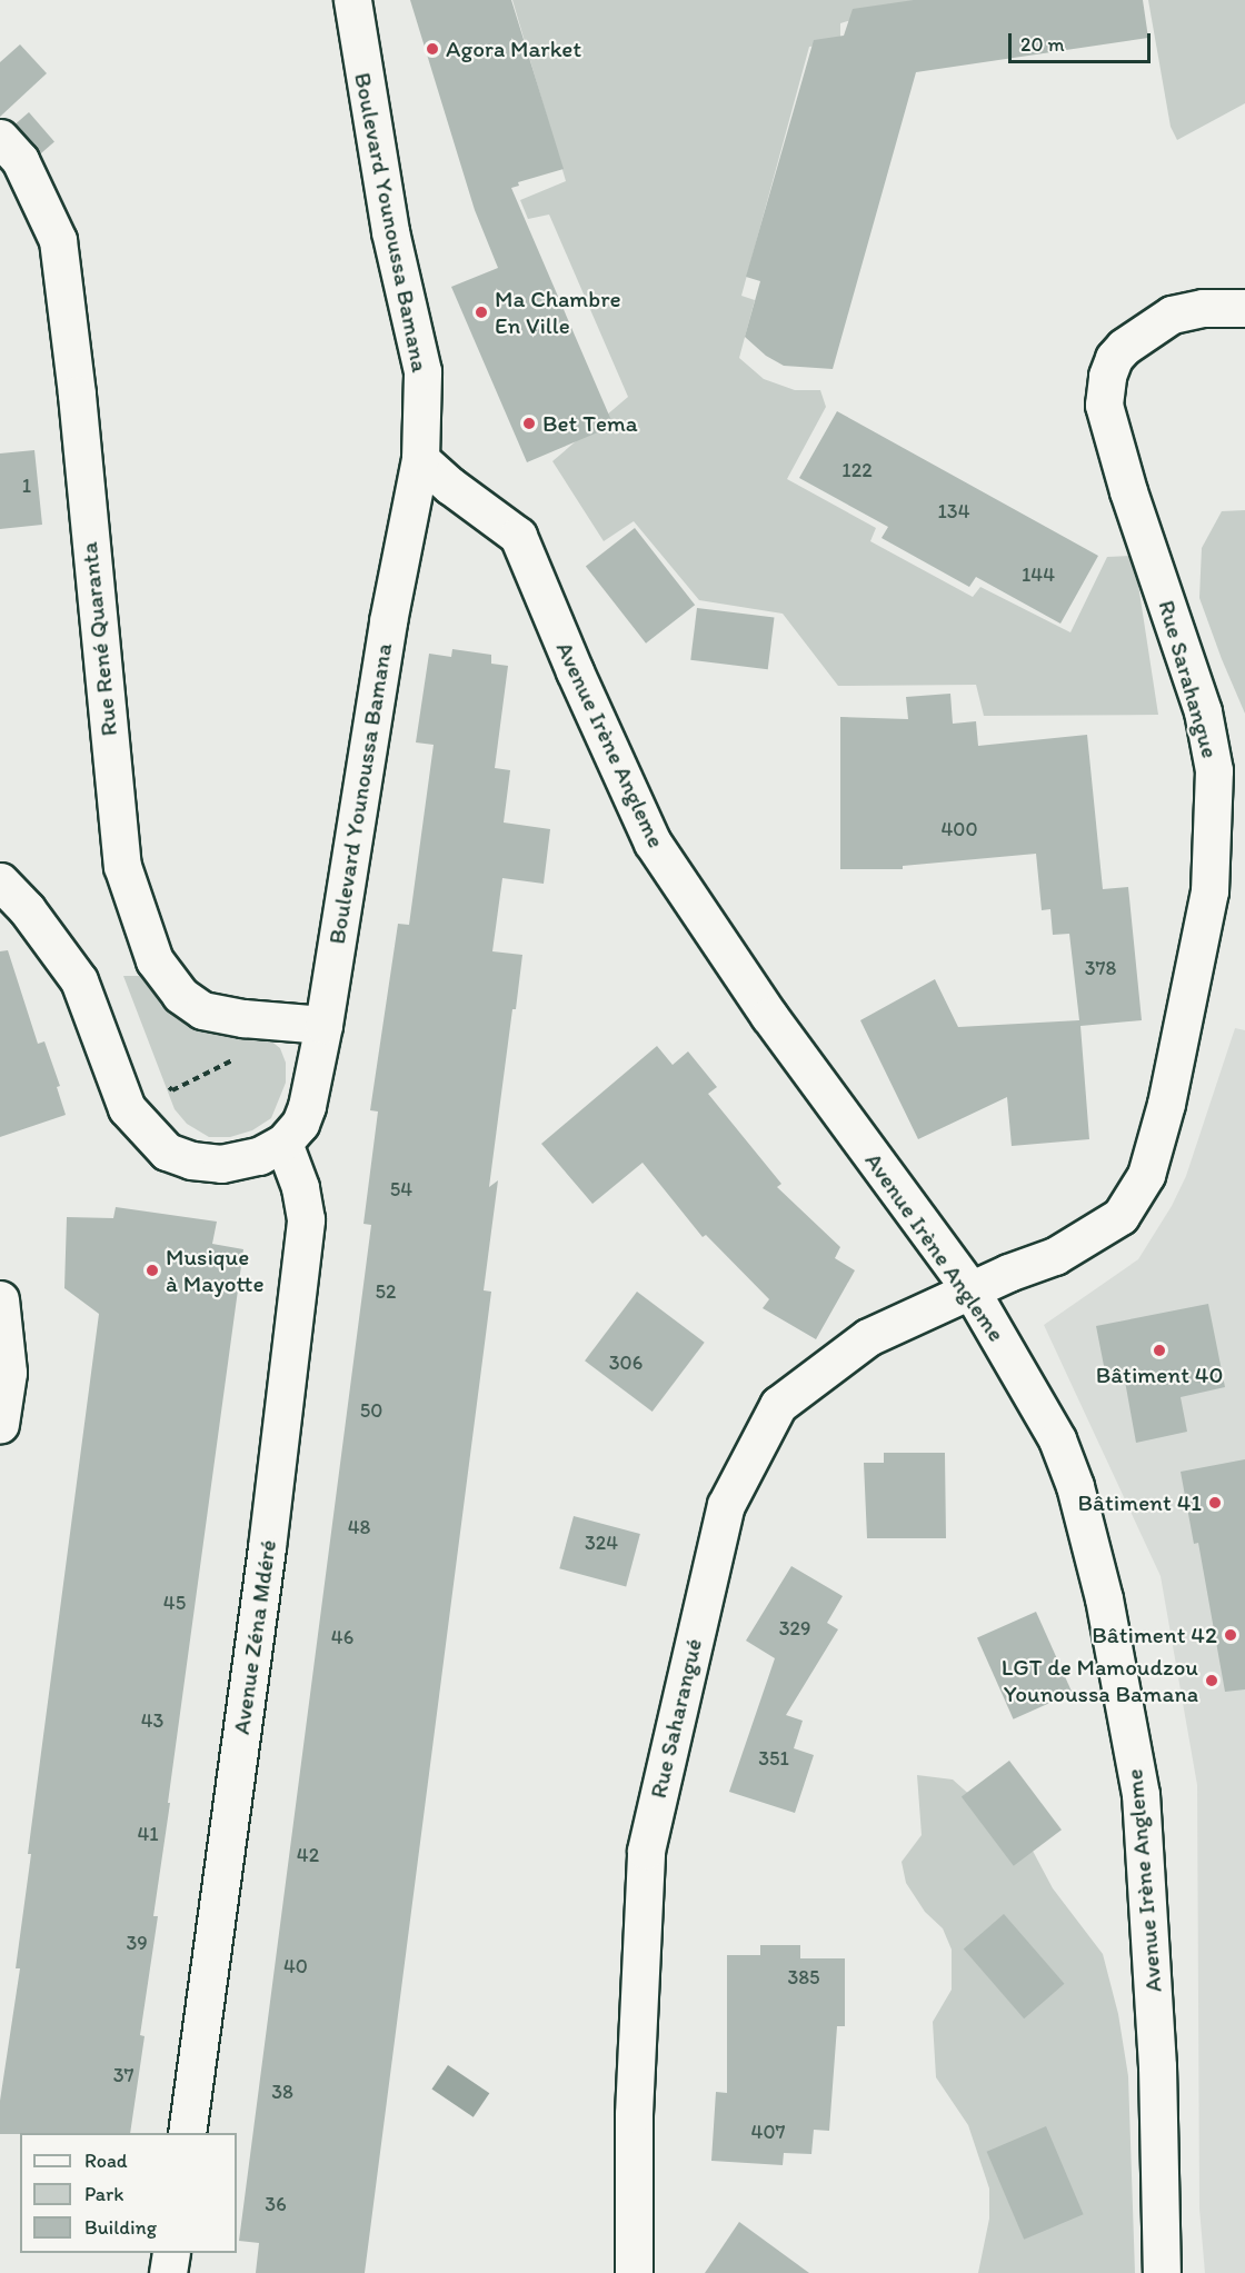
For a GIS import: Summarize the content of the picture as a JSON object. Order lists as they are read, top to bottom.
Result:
{
  "streets": {
    "street": [
      "Boulevard Younoussa Bamana",
      "Rue René Quaranta",
      "Rue Sarahangue",
      "Avenue Irène Angleme",
      "Avenue Zéna Mdéré",
      "Rue Saharangué"
    ]
  },
  "crossings": [
    ["Boulevard Younoussa Bamana", "Rue René Quaranta"],
    ["Boulevard Younoussa Bamana", "Avenue Irène Angleme"],
    ["Boulevard Younoussa Bamana", "Avenue Zéna Mdéré"],
    ["Rue Sarahangue", "Avenue Irène Angleme"],
    ["Rue Sarahangue", "Rue Saharangué"],
    ["Avenue Irène Angleme", "Rue Saharangué"]
  ],
  "places": [
    "Agora Market",
    "Ma Chambre En Ville",
    "Bet Tema",
    "Musique à Mayotte",
    "Bâtiment 40",
    "Bâtiment 41",
    "Bâtiment 42",
    "LGT de Mamoudzou Younoussa Bamana"
  ],
  "house_numbers": [
    "122",
    "1",
    "134",
    "144",
    "400",
    "378",
    "54",
    "52",
    "306",
    "50",
    "48",
    "324",
    "45",
    "329",
    "46",
    "43",
    "351",
    "41",
    "42",
    "39",
    "40",
    "385",
    "37",
    "38",
    "407",
    "36"
  ],
  "legend": ["Road", "Park", "Building"],
  "scale_bar": "20 m"
}
